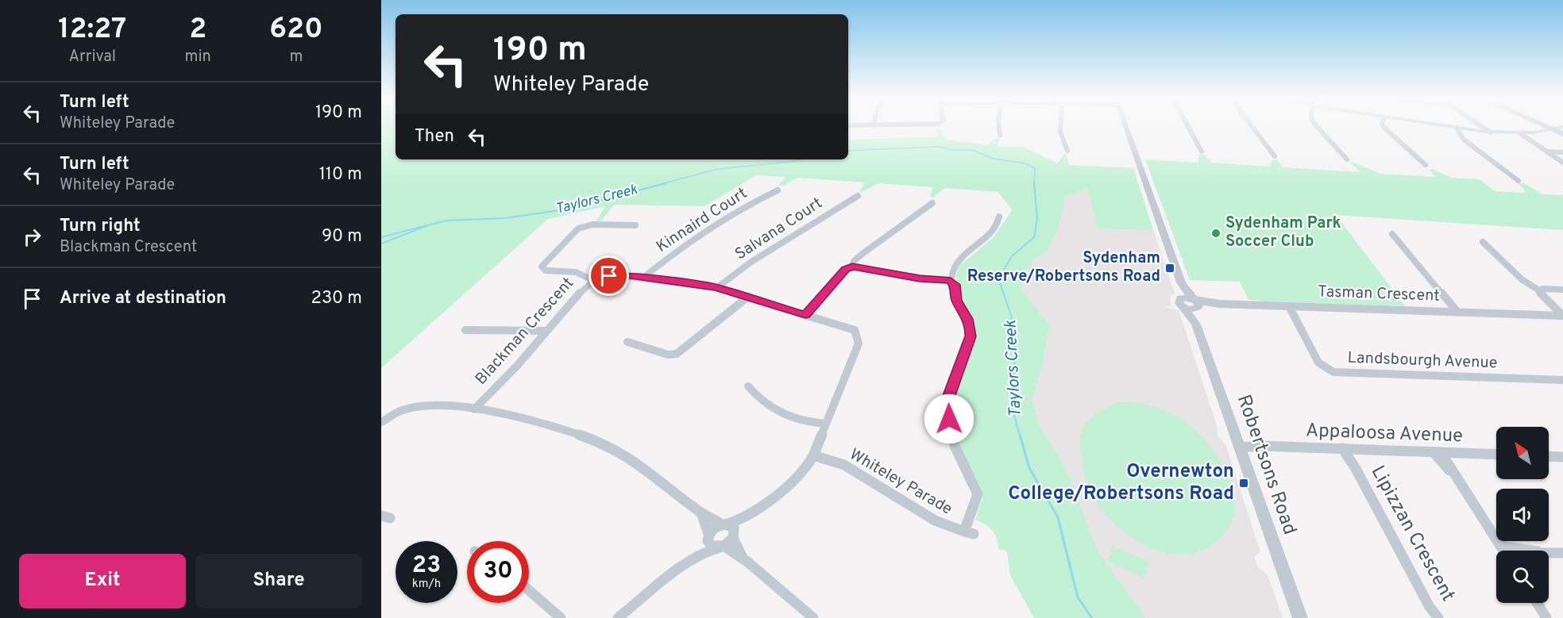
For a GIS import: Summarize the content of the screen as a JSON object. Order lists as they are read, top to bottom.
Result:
{
  "streets": {
    "street": [
      "Kinnaird Court",
      "Salvana Court",
      "Tasman Crescent",
      "Blackman Crescent",
      "Landsbourgh Avenue",
      "Appaloosa Avenue",
      "Robertsons Road",
      "Whiteley Parade",
      "Lipizzan Crescent"
    ]
  },
  "crossings": [
    ["Kinnaird Court", "Blackman Crescent"],
    ["Salvana Court", "Blackman Crescent"],
    ["Tasman Crescent", "Landsbourgh Avenue"],
    ["Tasman Crescent", "Robertsons Road"],
    ["Blackman Crescent", "Whiteley Parade"],
    ["Appaloosa Avenue", "Robertsons Road"],
    ["Appaloosa Avenue", "Lipizzan Crescent"]
  ],
  "water": ["Taylors Creek"],
  "places": {
    "other": ["Sydenham Park Soccer Club"],
    "transit": ["Sydenham Reserve/Robertsons Road", "Overnewton College/Robertsons Road"]
  },
  "north": "top left",
  "page": {
    "eta": [
      "12:27",
      "Arrival",
      "2",
      "min",
      "620",
      "m"
    ],
    "turn": ["190 m", "Whiteley Parade"],
    "list": [
      {
        "name": "Turn left",
        "note": "Whiteley Parade",
        "value": "190 m"
      },
      {
        "name": "Turn left",
        "note": "Whiteley Parade",
        "value": "110 m"
      },
      {
        "name": "Turn right",
        "note": "Blackman Crescent",
        "value": "90 m"
      },
      {
        "name": "Arrive at destination",
        "value": "230 m"
      }
    ],
    "then": "Then",
    "speed": "23 km/h",
    "limit": "30",
    "buttons": ["Exit", "Share"]
  }
}
